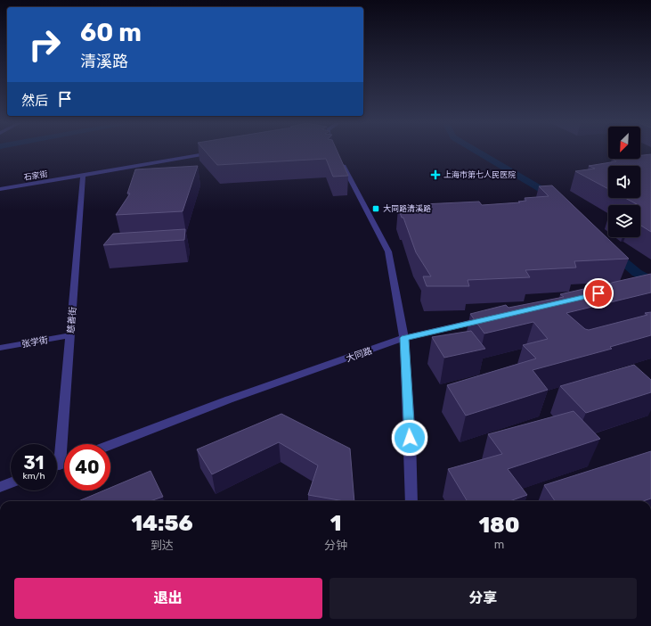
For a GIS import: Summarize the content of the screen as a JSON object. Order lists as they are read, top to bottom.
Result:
{
  "streets": {
    "street": [
      "石家街",
      "慈善街",
      "张学街",
      "大同路"
    ]
  },
  "crossings": [
    ["石家街", "慈善街"],
    ["慈善街", "张学街"]
  ],
  "places": {
    "health": ["上海市第七人民医院"],
    "transit": ["大同路清溪路"]
  },
  "north": "bottom left",
  "page": {
    "turn": ["60 m", "清溪路"],
    "then": "然后",
    "speed": "31 km/h",
    "limit": "40",
    "eta": [
      "14:56",
      "到达",
      "1",
      "分钟",
      "180",
      "m"
    ],
    "buttons": ["退出", "分享"]
  }
}
